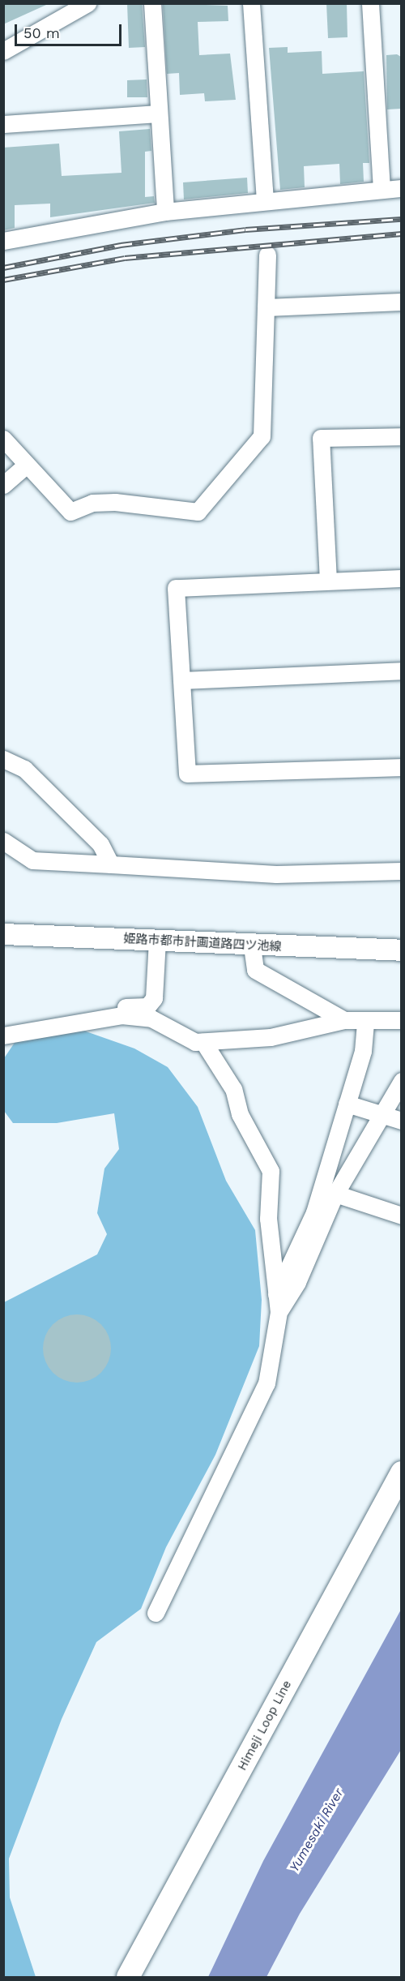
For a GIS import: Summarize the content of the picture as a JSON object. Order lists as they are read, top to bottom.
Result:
{
  "streets": {
    "main road": ["Himeji Loop Line"],
    "street": ["姫路市都市計画道路四ツ池線"]
  },
  "water": ["Yumesaki River"],
  "scale_bar": "50 m"
}
